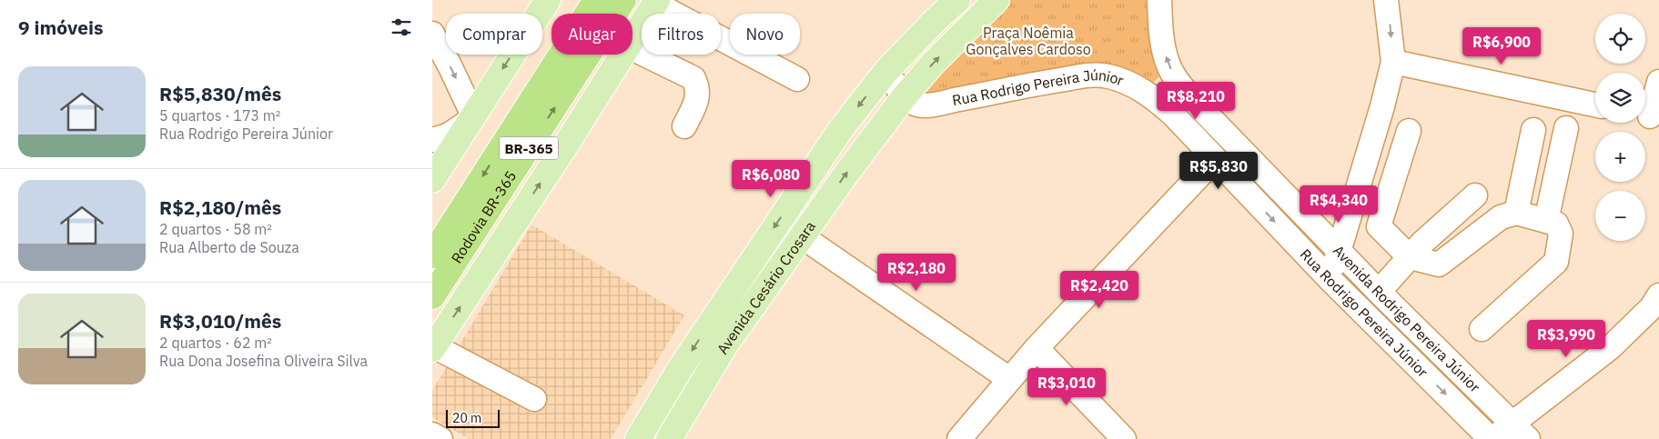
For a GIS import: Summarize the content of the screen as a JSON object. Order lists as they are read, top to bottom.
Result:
{
  "streets": {
    "highway": ["BR-365", "Rodovia BR-365"],
    "main road": ["Avenida Cesário Crosara"],
    "street": ["Rua Rodrigo Pereira Júnior", "Avenida Rodrigo Pereira Júnior"]
  },
  "crossings": [
    ["Rua Rodrigo Pereira Júnior", "Avenida Cesário Crosara"]
  ],
  "one_way": ["Rua Rodrigo Pereira Júnior"],
  "parks": ["Praça Noêmia Gonçalves Cardoso"],
  "scale_bar": "20 m",
  "page": {
    "heading": "9 imóveis",
    "map_buttons": ["+", "−"],
    "chip": [
      "Comprar",
      "Alugar",
      "Filtros",
      "Novo"
    ],
    "price": [
      "R$6,900",
      "R$8,210",
      "R$5,830",
      "R$6,080",
      "R$4,340",
      "R$2,180",
      "R$2,420",
      "R$3,990",
      "R$3,010"
    ],
    "list": [
      {
        "name": "R$5,830/mês",
        "note": "5 quartos · 173 m² · Rua Rodrigo Pereira Júnior"
      },
      {
        "name": "R$2,180/mês",
        "note": "2 quartos · 58 m² · Rua Alberto de Souza"
      },
      {
        "name": "R$3,010/mês",
        "note": "2 quartos · 62 m² · Rua Dona Josefina Oliveira Silva"
      }
    ],
    "scale": "20 m"
  }
}
